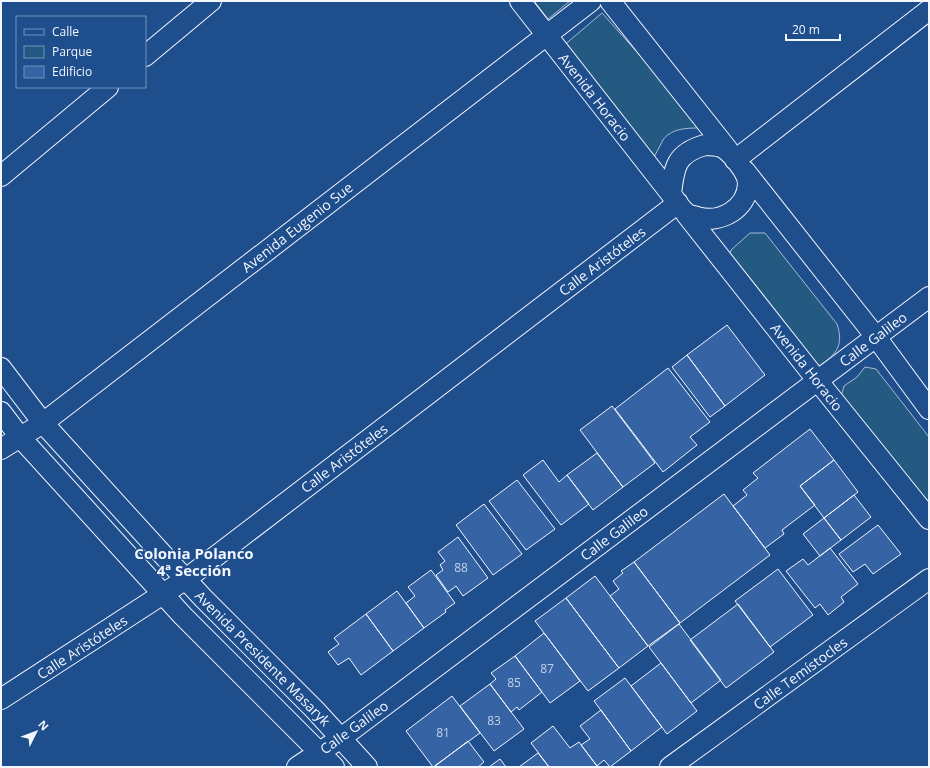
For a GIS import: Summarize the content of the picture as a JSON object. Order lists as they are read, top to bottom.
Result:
{
  "streets": {
    "street": [
      "Avenida Horacio",
      "Avenida Eugenio Sue",
      "Calle Aristóteles",
      "Calle Galileo",
      "Avenida Presidente Masaryk",
      "Calle Temístocles"
    ]
  },
  "crossings": [
    ["Avenida Horacio", "Avenida Eugenio Sue"],
    ["Avenida Horacio", "Calle Aristóteles"],
    ["Avenida Horacio", "Calle Galileo"],
    ["Avenida Eugenio Sue", "Avenida Presidente Masaryk"],
    ["Calle Aristóteles", "Avenida Presidente Masaryk"],
    ["Calle Galileo", "Avenida Presidente Masaryk"]
  ],
  "districts": ["Colonia Polanco 4ª Sección"],
  "house_numbers": [
    "88",
    "87",
    "85",
    "83",
    "81"
  ],
  "legend": ["Calle", "Parque", "Edificio"],
  "scale_bar": "20 m",
  "north": "top right"
}
